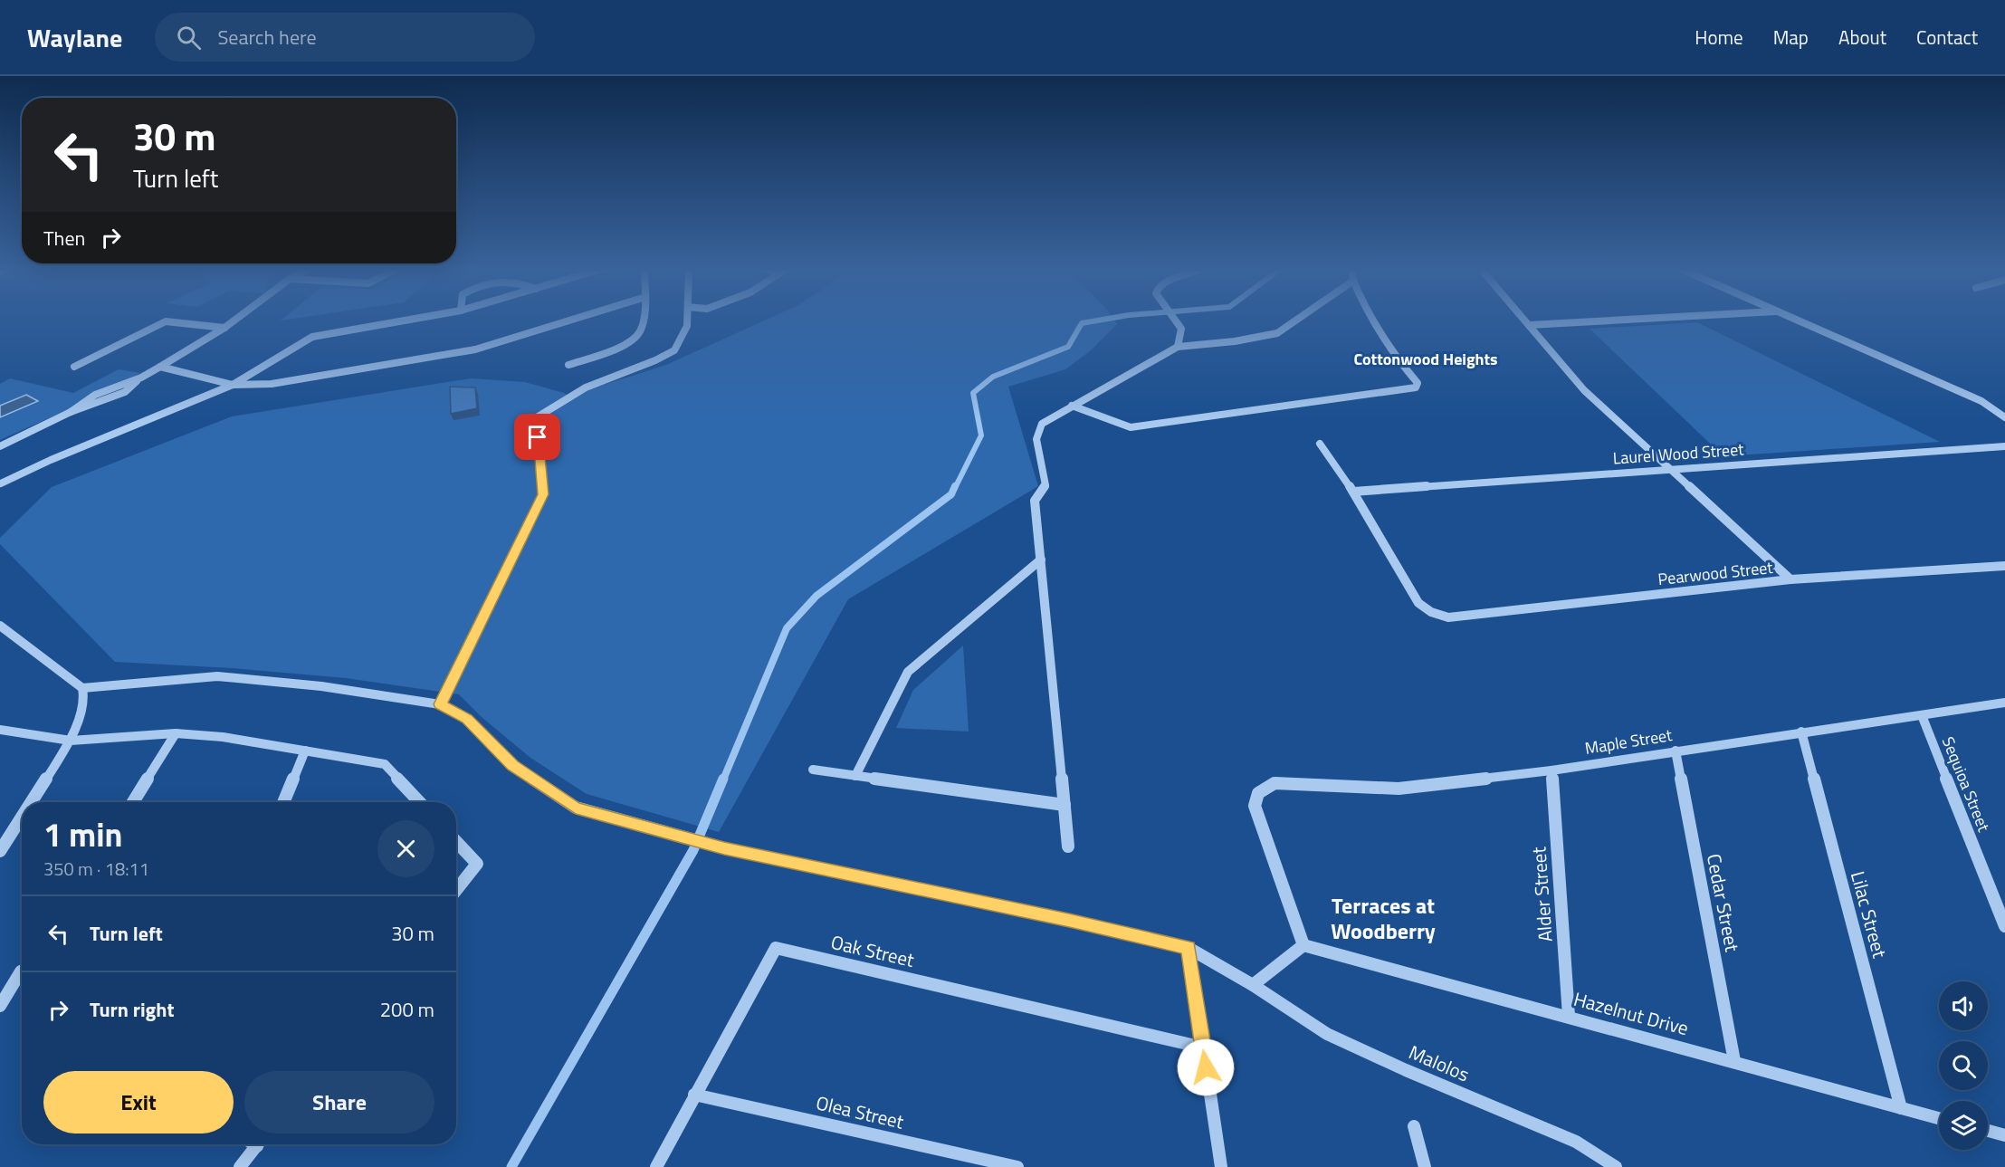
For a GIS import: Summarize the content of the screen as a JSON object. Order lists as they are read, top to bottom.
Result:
{
  "streets": {
    "street": [
      "Laurel Wood Street",
      "Pearwood Street",
      "Maple Street",
      "Sequioa Street",
      "Alder Street",
      "Cedar Street",
      "Lilac Street",
      "Oak Street",
      "Hazelnut Drive",
      "Malolos",
      "Olea Street"
    ]
  },
  "crossings": [
    ["Laurel Wood Street", "Pearwood Street"],
    ["Maple Street", "Sequioa Street"],
    ["Maple Street", "Alder Street"],
    ["Maple Street", "Cedar Street"],
    ["Maple Street", "Lilac Street"],
    ["Maple Street", "Hazelnut Drive"],
    ["Alder Street", "Hazelnut Drive"],
    ["Cedar Street", "Hazelnut Drive"],
    ["Lilac Street", "Hazelnut Drive"],
    ["Oak Street", "Olea Street"]
  ],
  "districts": ["Cottonwood Heights", "Terraces at Woodberry"],
  "page": {
    "header": "Waylane",
    "search": "Search here",
    "nav": [
      "Home",
      "Map",
      "About",
      "Contact"
    ],
    "turn": ["30 m", "Turn left"],
    "then": "Then",
    "heading": ["1 min", "350 m · 18:11"],
    "list": [
      {
        "name": "Turn left",
        "value": "30 m"
      },
      {
        "name": "Turn right",
        "value": "200 m"
      }
    ],
    "buttons": ["Exit", "Share"]
  }
}
